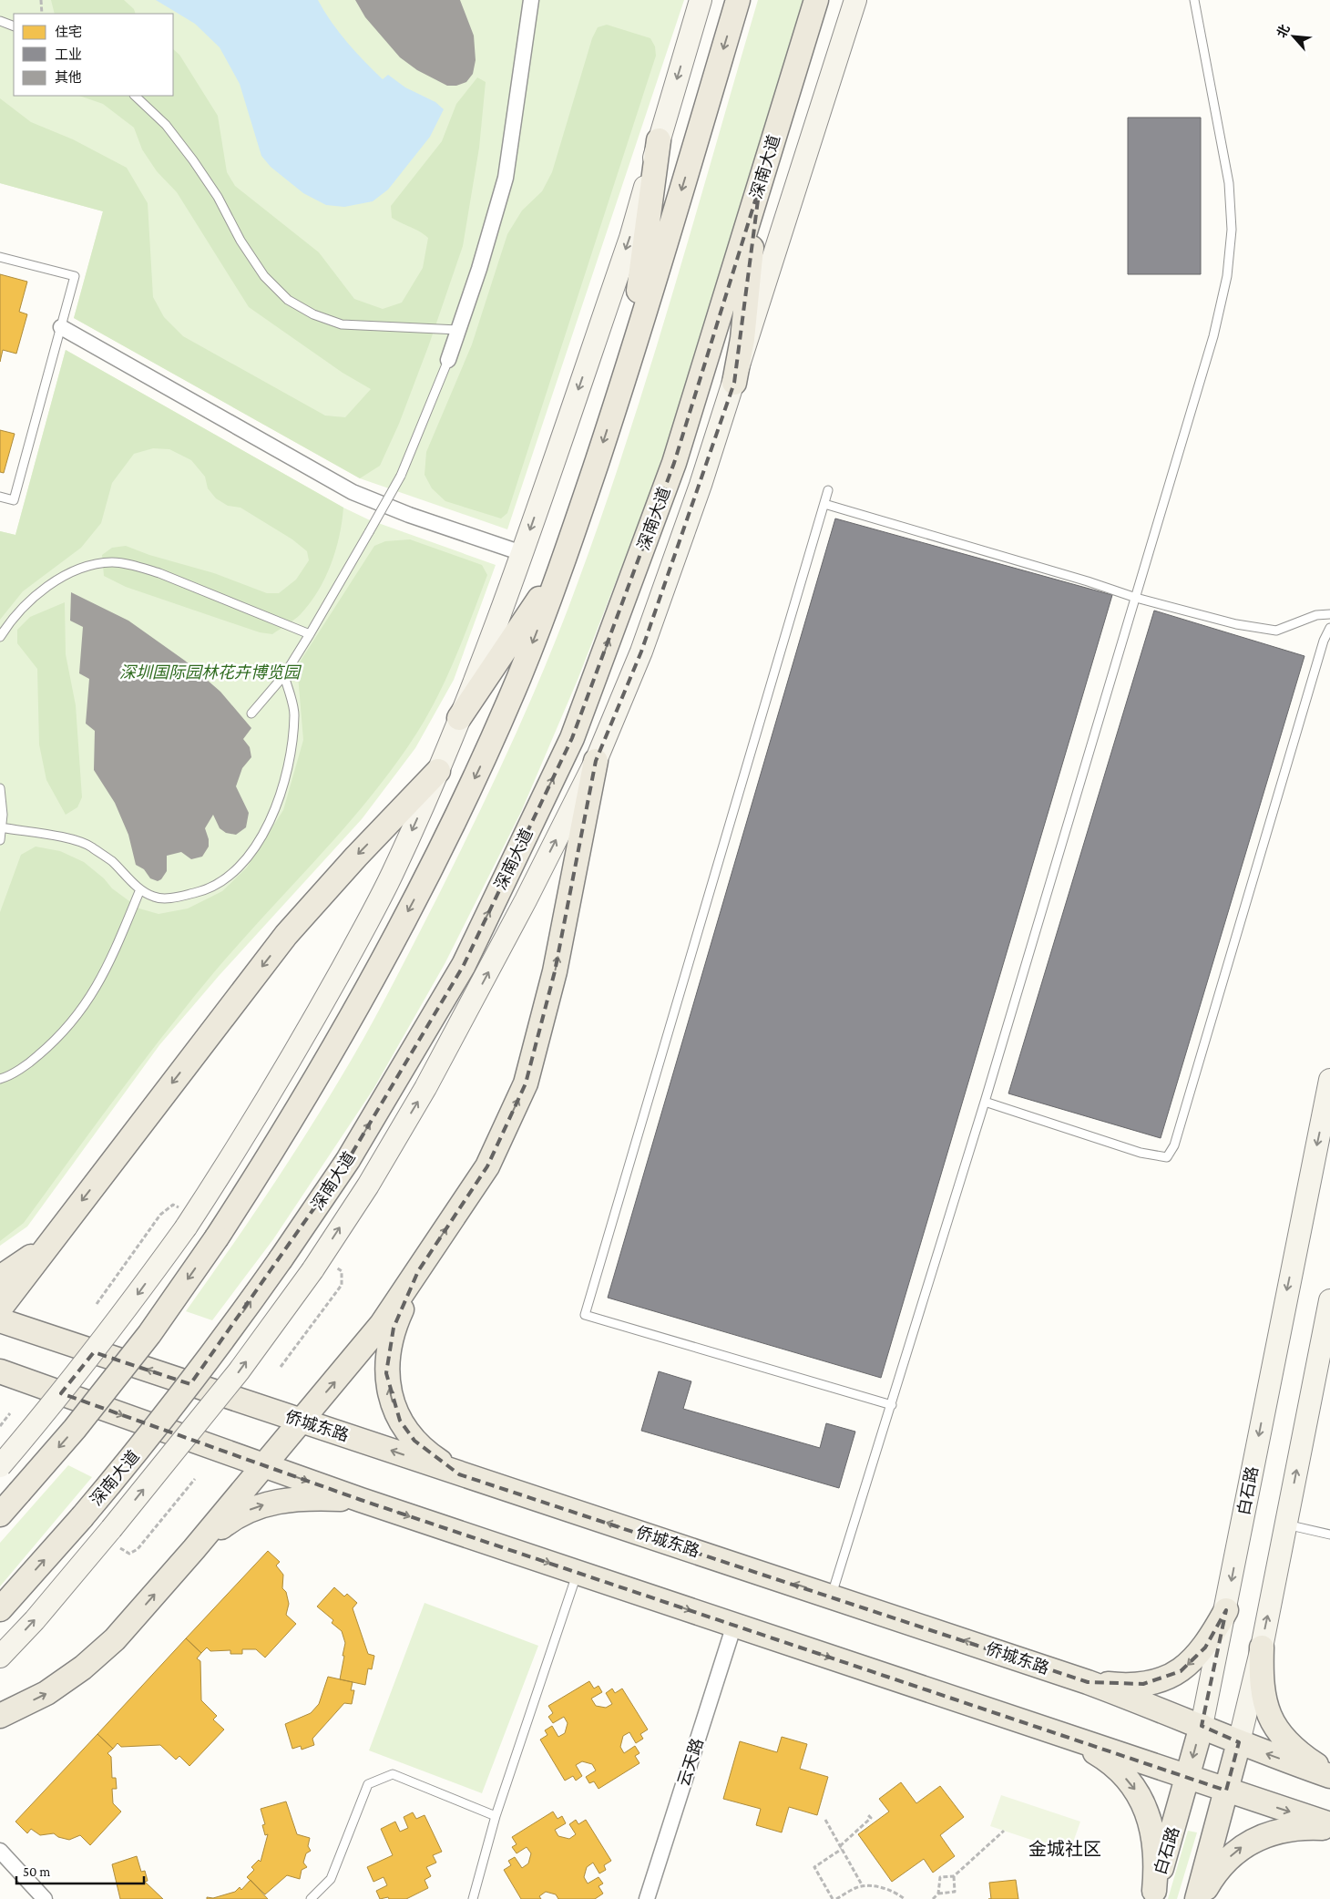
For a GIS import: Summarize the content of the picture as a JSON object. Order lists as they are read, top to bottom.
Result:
{
  "streets": {
    "main road": ["深南大道", "侨城东路", "白石路"],
    "street": ["云天路"]
  },
  "crossings": [
    ["侨城东路", "白石路"]
  ],
  "districts": ["金城社区"],
  "parks": ["深圳国际园林花卉博览园"],
  "legend": ["住宅", "工业", "其他"],
  "scale_bar": "50 m",
  "north": "top left"
}
